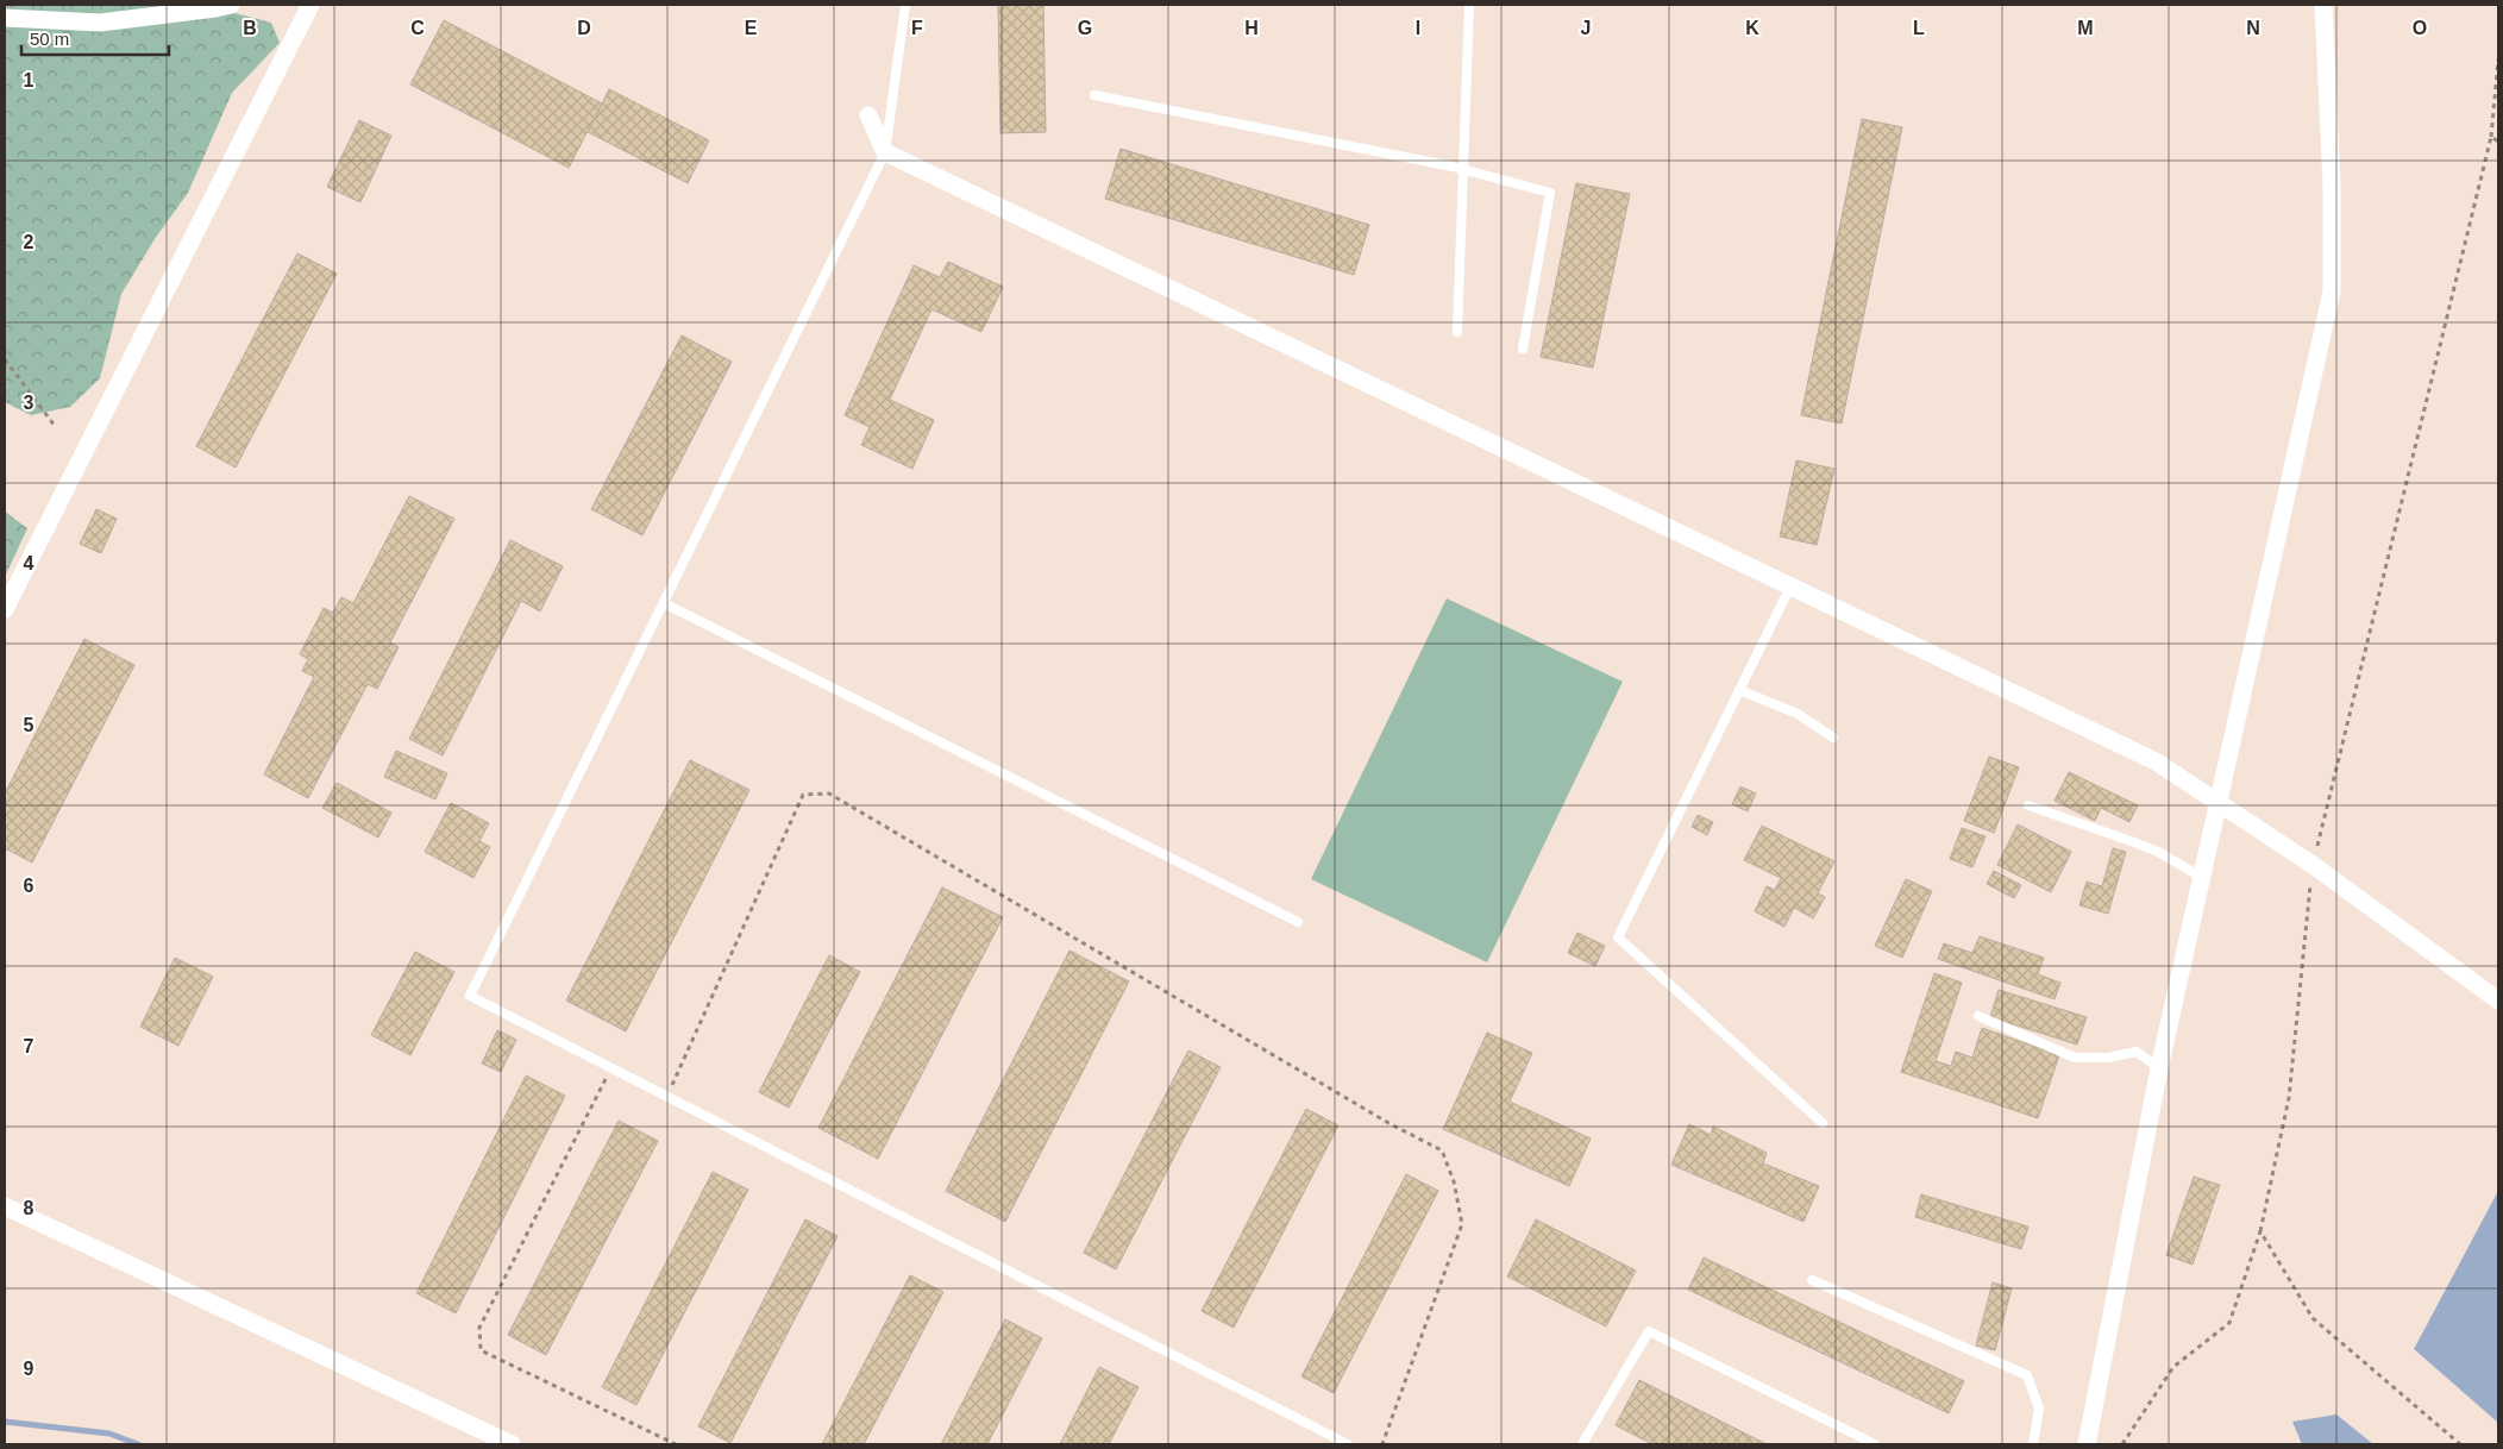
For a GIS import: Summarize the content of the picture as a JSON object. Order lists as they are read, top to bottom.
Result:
{
  "scale_bar": "50 m",
  "grid": {
    "columns": [
      "B",
      "C",
      "D",
      "E",
      "F",
      "G",
      "H",
      "I",
      "J",
      "K",
      "L",
      "M",
      "N",
      "O"
    ],
    "rows": [
      "1",
      "2",
      "3",
      "4",
      "5",
      "6",
      "7",
      "8",
      "9"
    ]
  }
}
